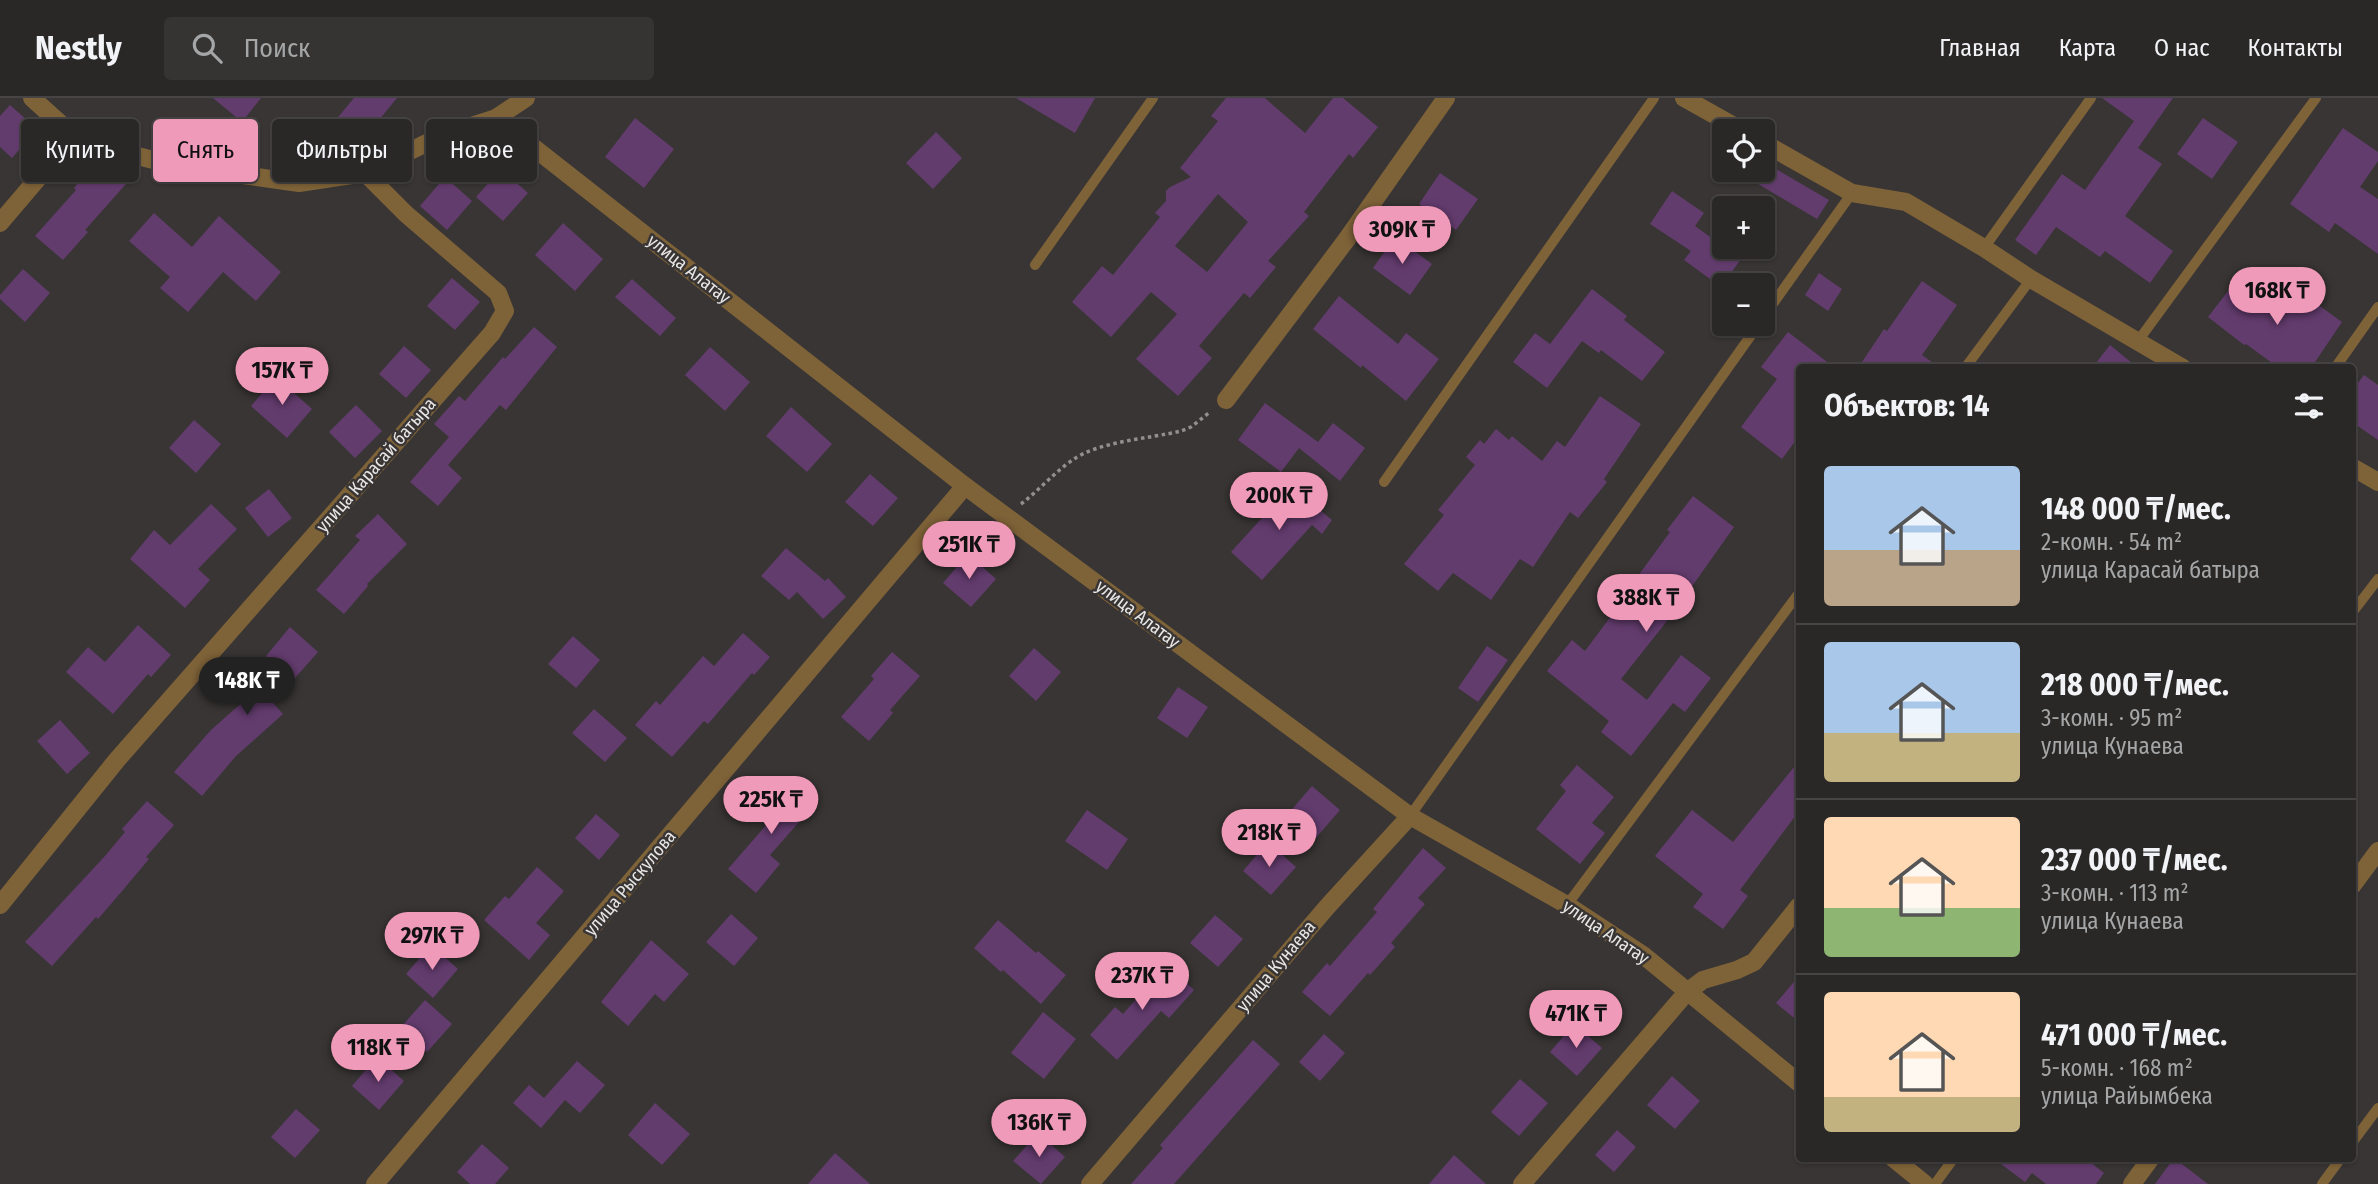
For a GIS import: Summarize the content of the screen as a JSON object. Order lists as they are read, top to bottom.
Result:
{
  "streets": {
    "street": [
      "улица Алатау",
      "улица Карасай батыра",
      "улица Рыскулова",
      "улица Кунаева"
    ]
  },
  "crossings": [
    ["улица Алатау", "улица Рыскулова"],
    ["улица Алатау", "улица Кунаева"]
  ],
  "page": {
    "header": "Nestly",
    "search": "Поиск",
    "nav": [
      "Главная",
      "Карта",
      "О нас",
      "Контакты"
    ],
    "map_buttons": ["+", "−"],
    "chip": [
      "Купить",
      "Снять",
      "Фильтры",
      "Новое"
    ],
    "price": [
      "309K ₸",
      "168K ₸",
      "157K ₸",
      "200K ₸",
      "251K ₸",
      "388K ₸",
      "148K ₸",
      "225K ₸",
      "218K ₸",
      "297K ₸",
      "237K ₸",
      "471K ₸",
      "118K ₸",
      "136K ₸"
    ],
    "heading": "Объектов: 14",
    "list": [
      {
        "name": "148 000 ₸/мес.",
        "note": "2-комн. · 54 m² · улица Карасай батыра"
      },
      {
        "name": "218 000 ₸/мес.",
        "note": "3-комн. · 95 m² · улица Кунаева"
      },
      {
        "name": "237 000 ₸/мес.",
        "note": "3-комн. · 113 m² · улица Кунаева"
      },
      {
        "name": "471 000 ₸/мес.",
        "note": "5-комн. · 168 m² · улица Райымбека"
      }
    ]
  }
}
